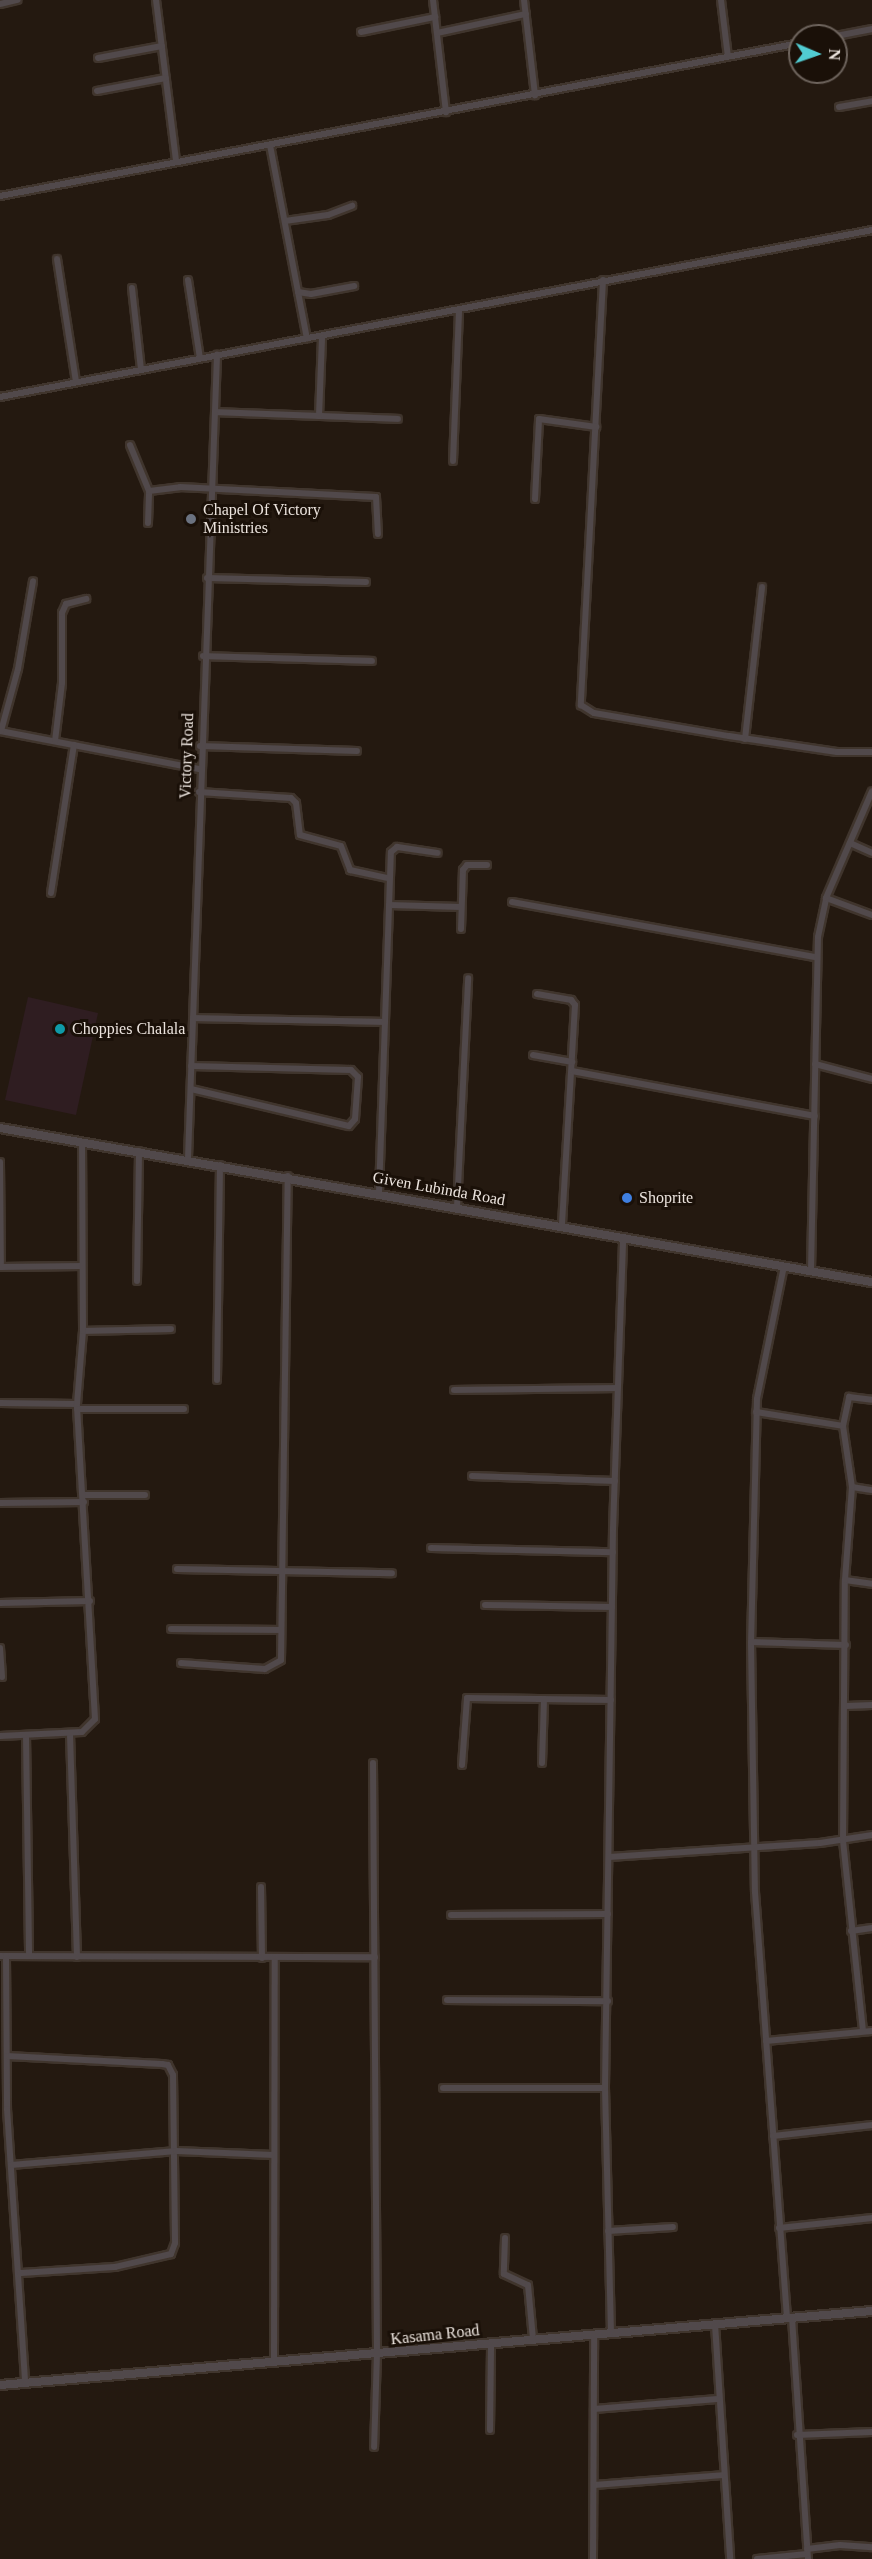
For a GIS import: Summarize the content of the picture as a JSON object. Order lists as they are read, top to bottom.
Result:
{
  "streets": {
    "street": ["Victory Road", "Given Lubinda Road", "Kasama Road"]
  },
  "crossings": [
    ["Victory Road", "Given Lubinda Road"]
  ],
  "places": ["Chapel Of Victory Ministries", "Choppies Chalala", "Shoprite"],
  "north": "right"
}
